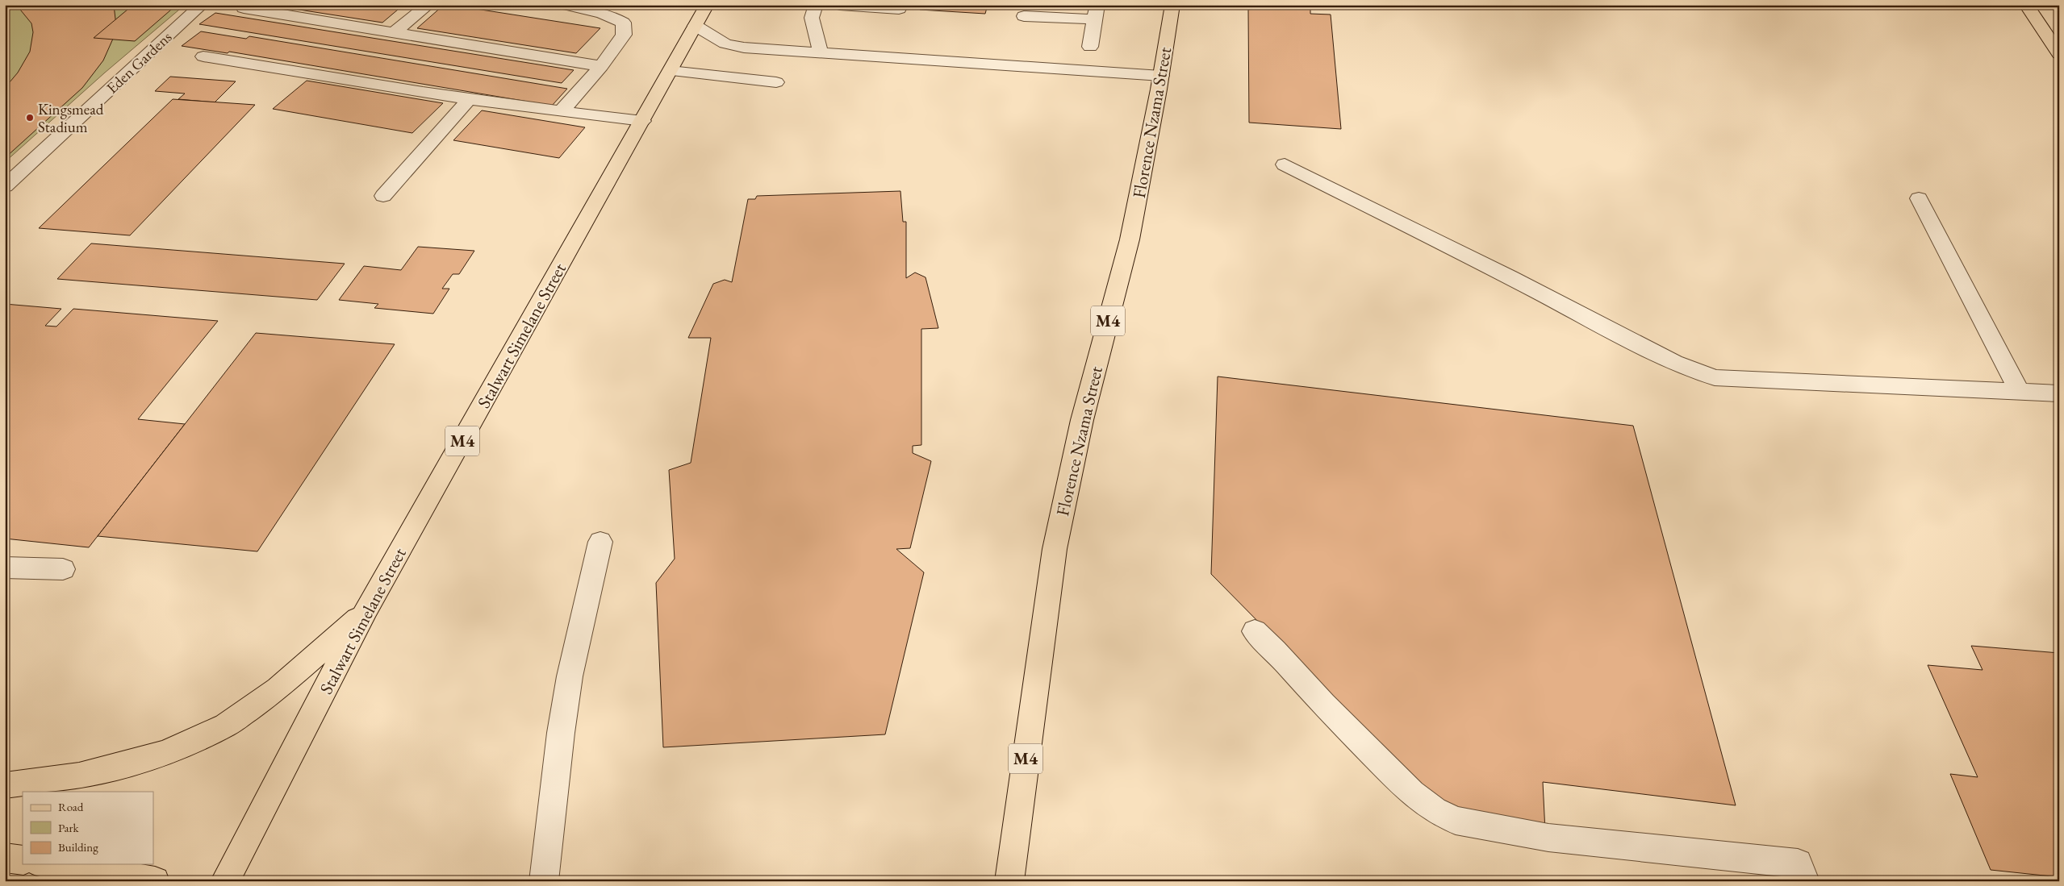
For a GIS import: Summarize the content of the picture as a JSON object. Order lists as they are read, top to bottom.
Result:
{
  "streets": {
    "main road": ["Florence Nzama Street", "M4", "Stalwart Simelane Street"],
    "street": ["Eden Gardens"]
  },
  "places": ["Kingsmead Stadium"],
  "legend": ["Road", "Park", "Building"]
}
